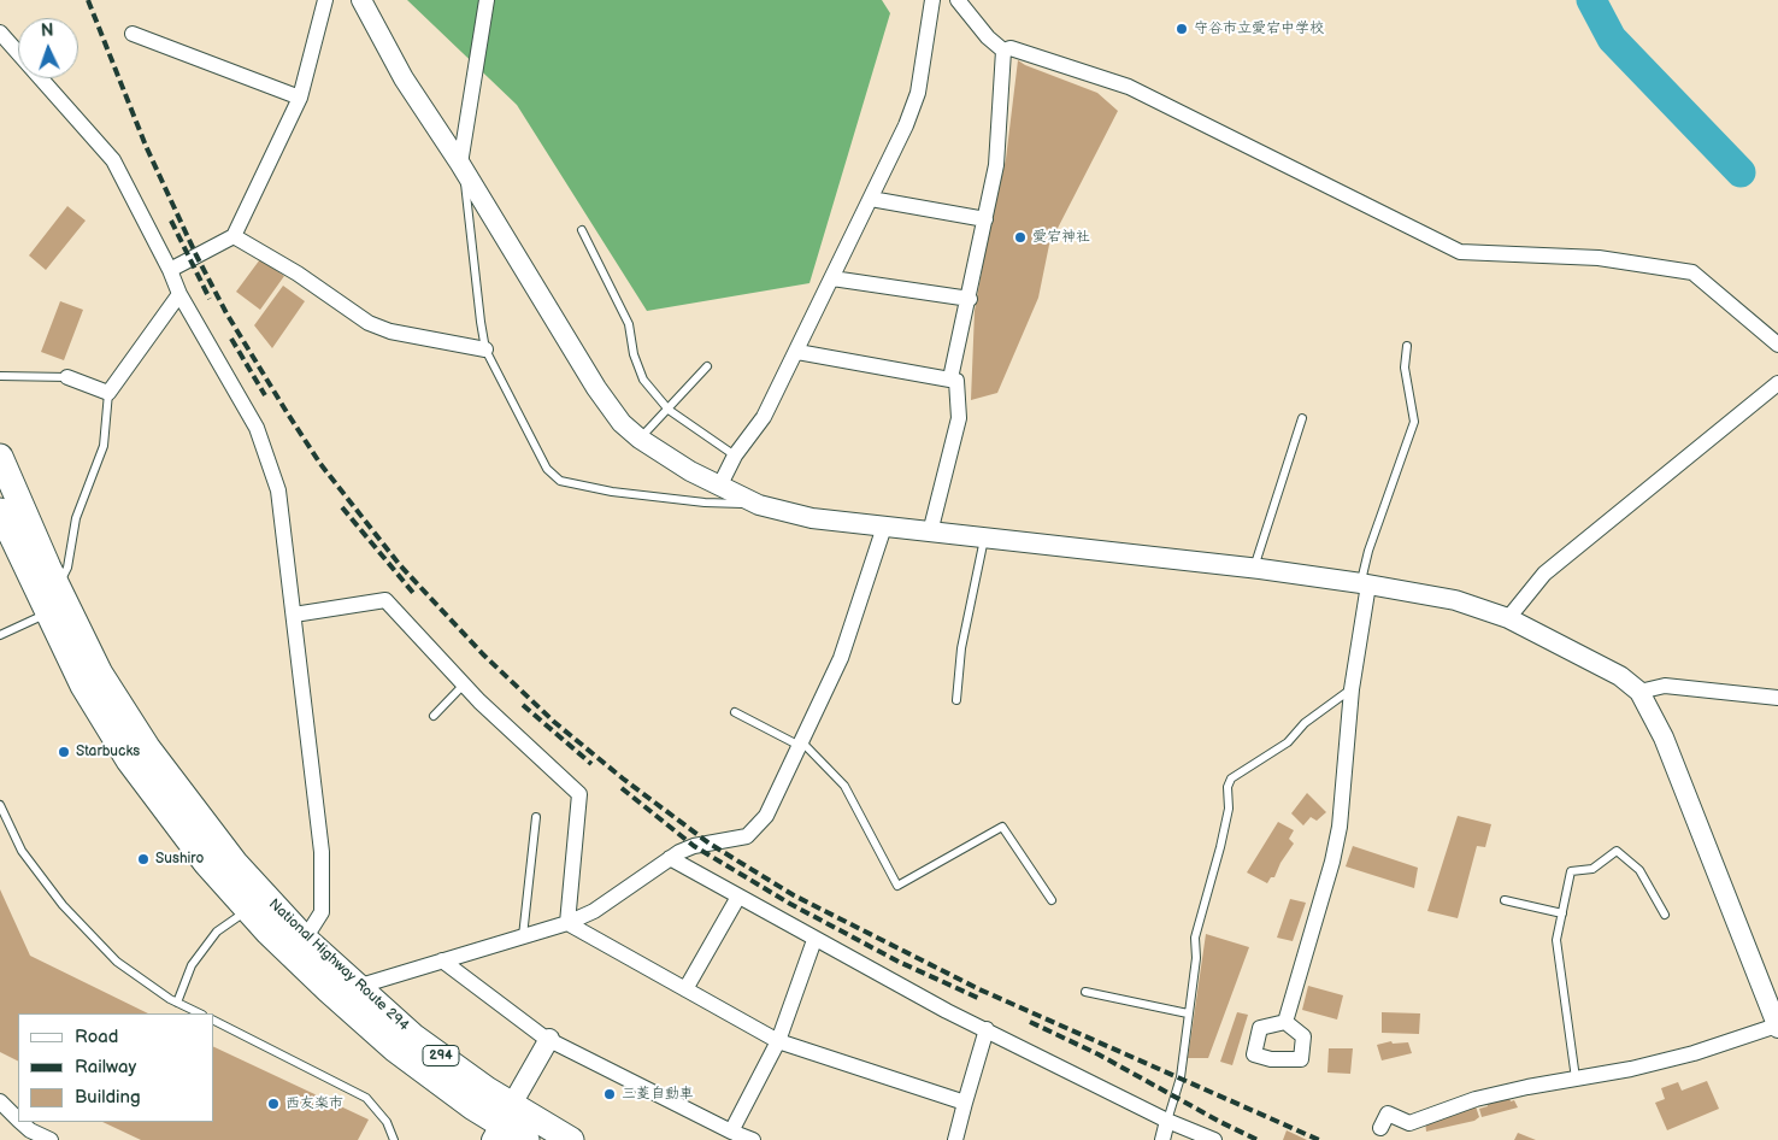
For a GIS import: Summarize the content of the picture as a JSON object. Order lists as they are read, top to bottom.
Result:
{
  "streets": {
    "highway": ["National Highway Route 294", "294"]
  },
  "places": [
    "守谷市立愛宕中学校",
    "愛宕神社",
    "Starbucks",
    "Sushiro",
    "三菱自動車",
    "西友楽市"
  ],
  "legend": ["Road", "Railway", "Building"],
  "north": "top"
}
